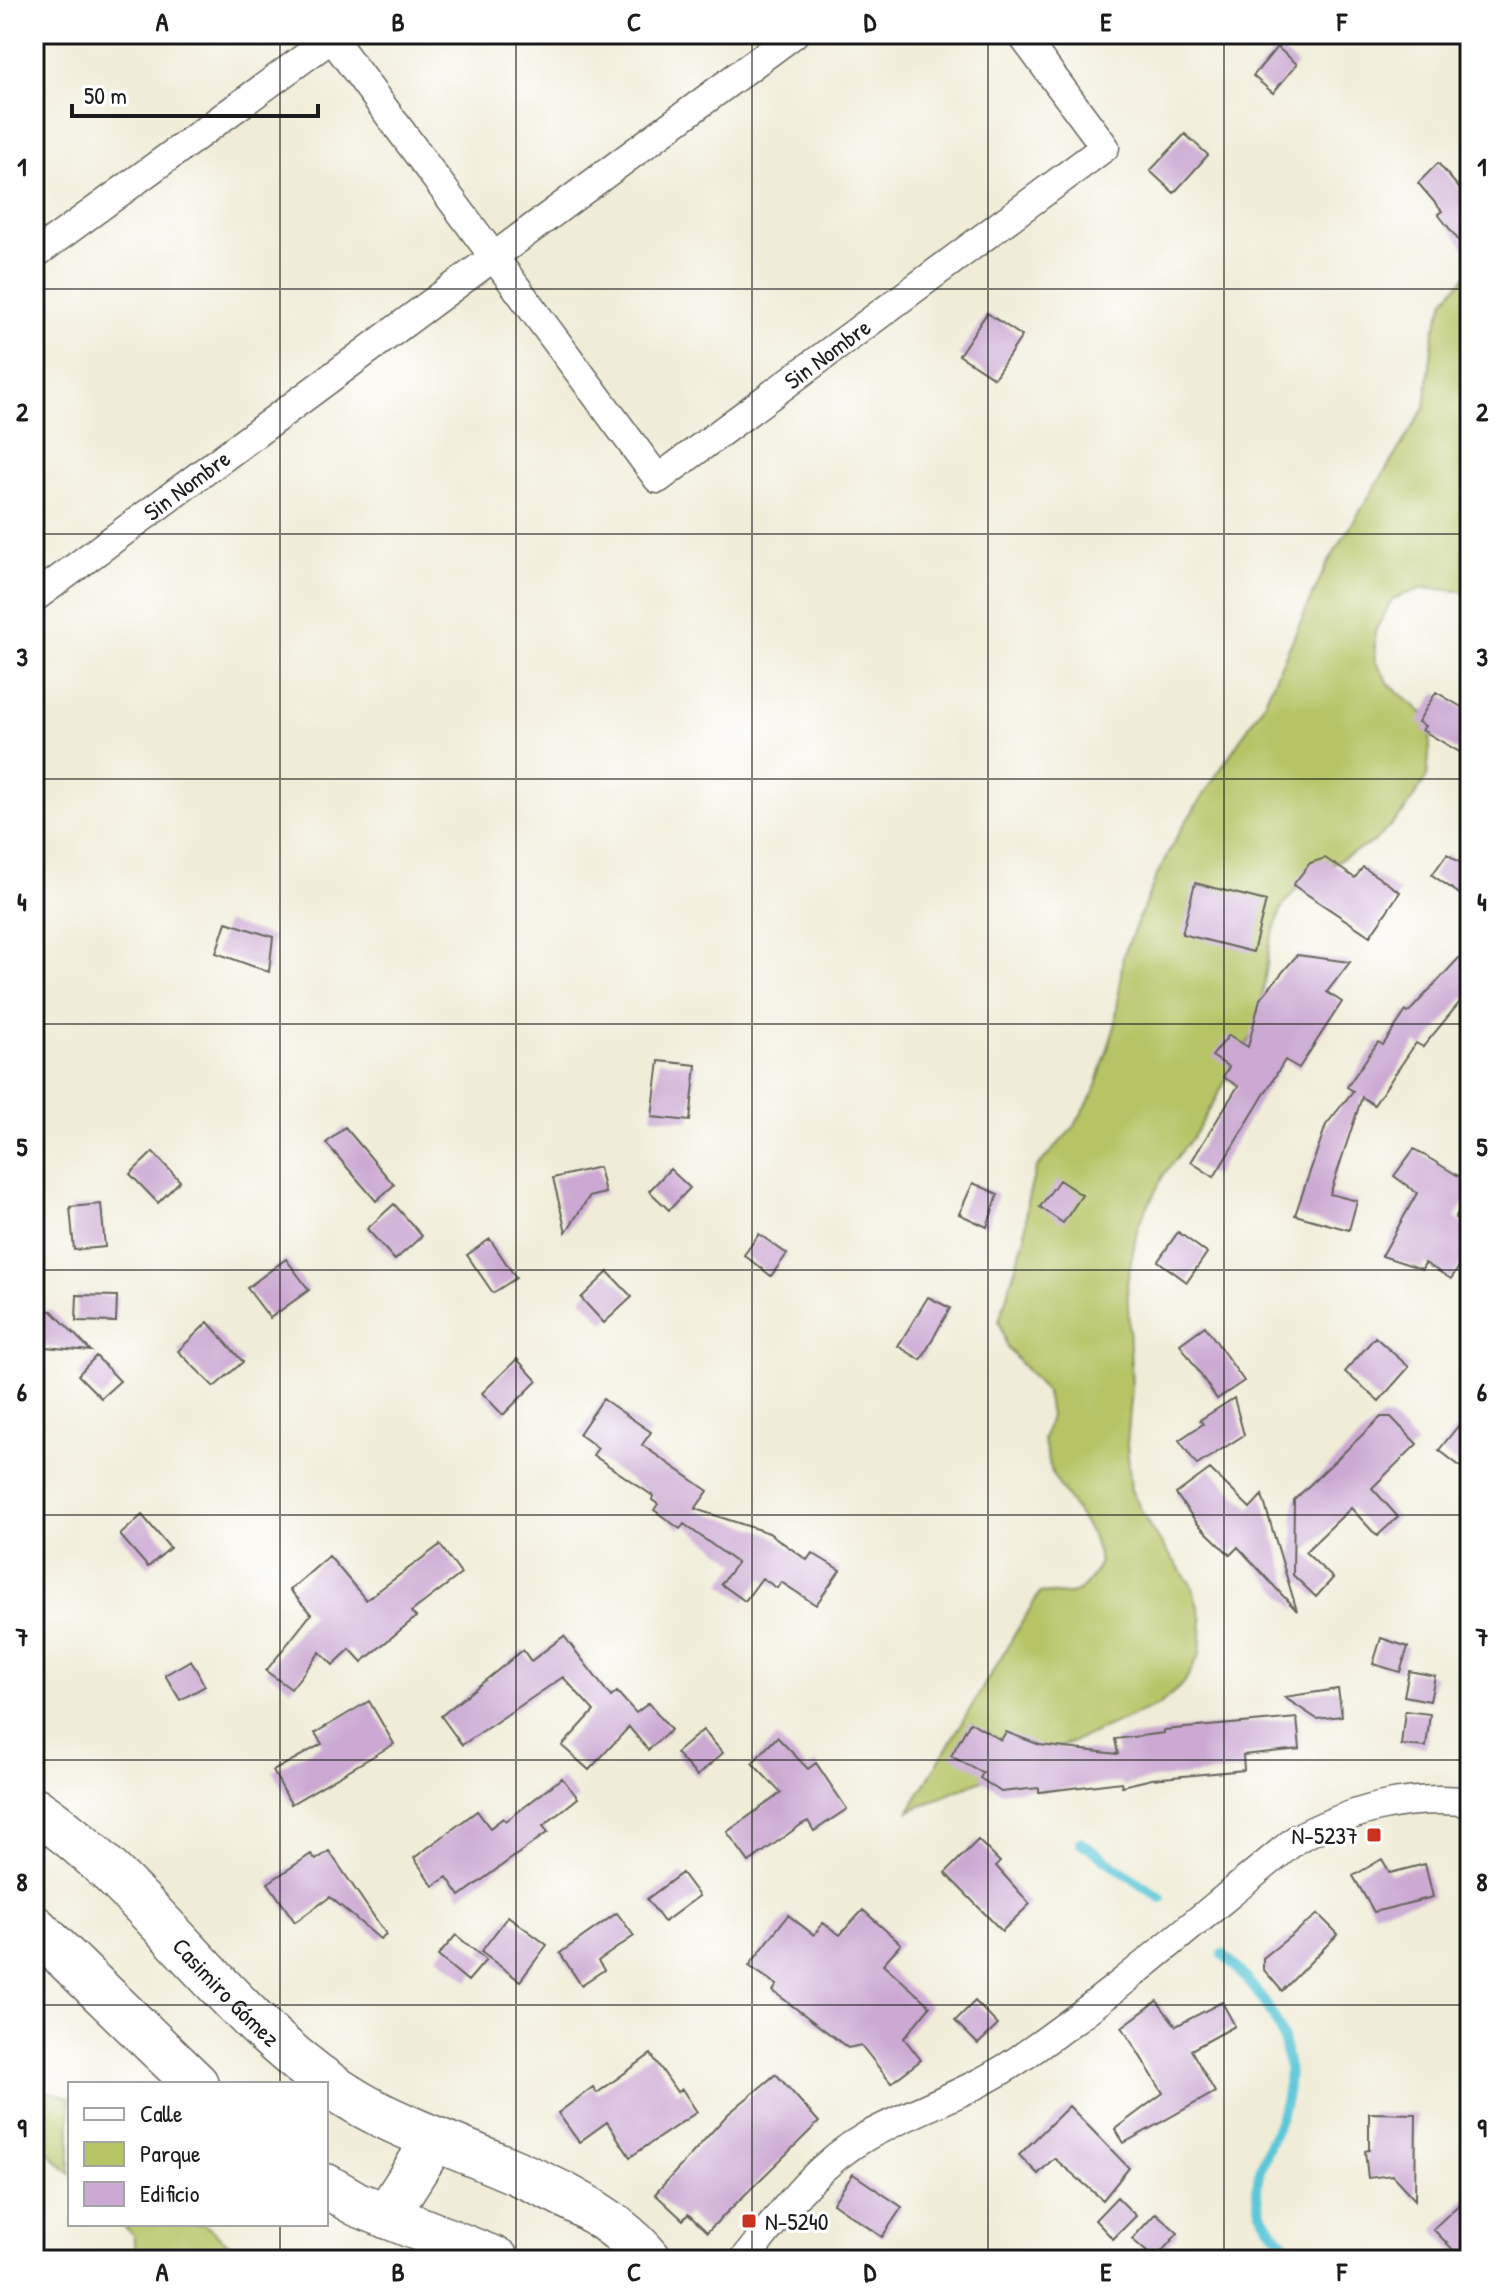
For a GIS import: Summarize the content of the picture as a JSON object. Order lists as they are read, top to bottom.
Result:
{
  "streets": {
    "main road": ["Casimiro Gómez"],
    "street": ["Sin Nombre"]
  },
  "places": {
    "transit": ["N-5237", "N-5240"]
  },
  "legend": ["Calle", "Parque", "Edificio"],
  "scale_bar": "50 m",
  "grid": {
    "columns": [
      "A",
      "B",
      "C",
      "D",
      "E",
      "F"
    ],
    "rows": [
      "1",
      "2",
      "3",
      "4",
      "5",
      "6",
      "7",
      "8",
      "9"
    ]
  }
}
